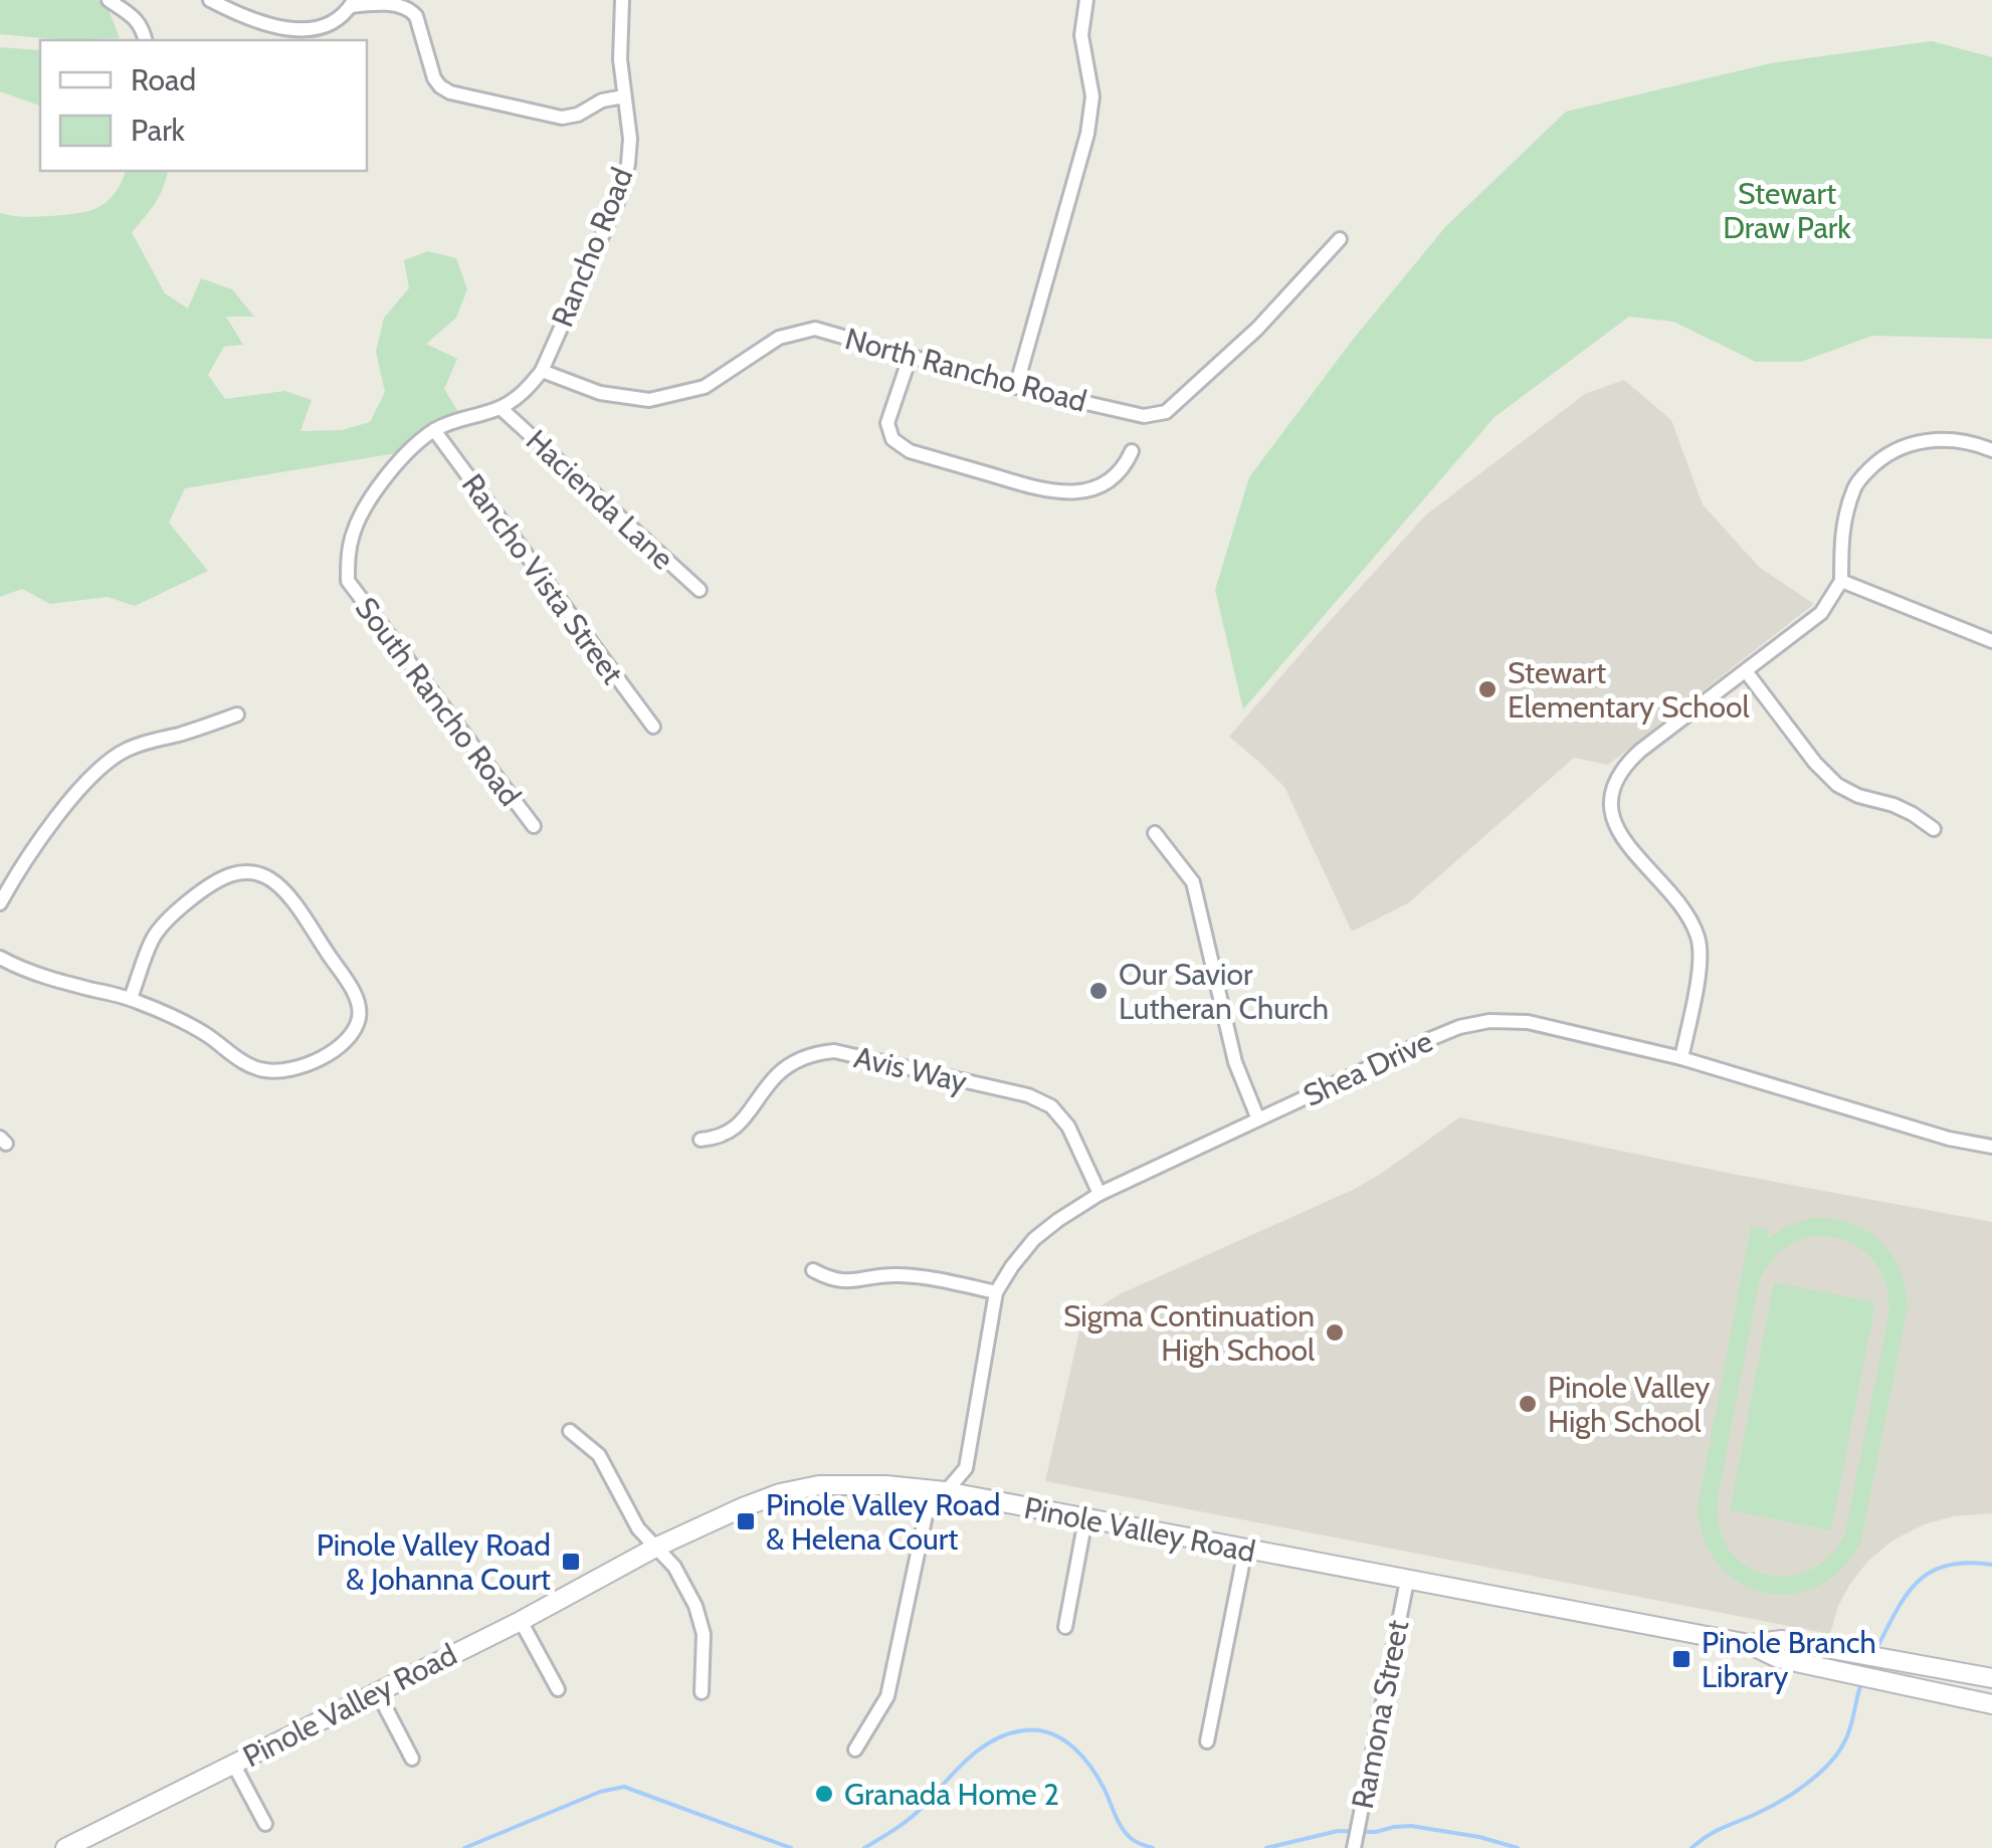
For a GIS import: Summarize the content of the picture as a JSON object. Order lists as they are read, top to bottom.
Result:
{
  "streets": {
    "main road": ["Pinole Valley Road"],
    "street": [
      "Rancho Road",
      "North Rancho Road",
      "Hacienda Lane",
      "Rancho Vista Street",
      "South Rancho Road",
      "Shea Drive",
      "Avis Way",
      "Ramona Street"
    ]
  },
  "crossings": [
    ["Rancho Road", "North Rancho Road"],
    ["Rancho Road", "South Rancho Road"],
    ["North Rancho Road", "South Rancho Road"],
    ["Hacienda Lane", "South Rancho Road"],
    ["Rancho Vista Street", "South Rancho Road"],
    ["Shea Drive", "Avis Way"],
    ["Shea Drive", "Pinole Valley Road"],
    ["Pinole Valley Road", "Ramona Street"]
  ],
  "parks": ["Stewart Draw Park"],
  "places": {
    "other": [
      "Stewart Elementary School",
      "Our Savior Lutheran Church",
      "Sigma Continuation High School",
      "Pinole Valley High School",
      "Granada Home 2"
    ],
    "transit": ["Pinole Valley Road & Helena Court", "Pinole Valley Road & Johanna Court", "Pinole Branch Library"]
  },
  "legend": ["Road", "Park"]
}
